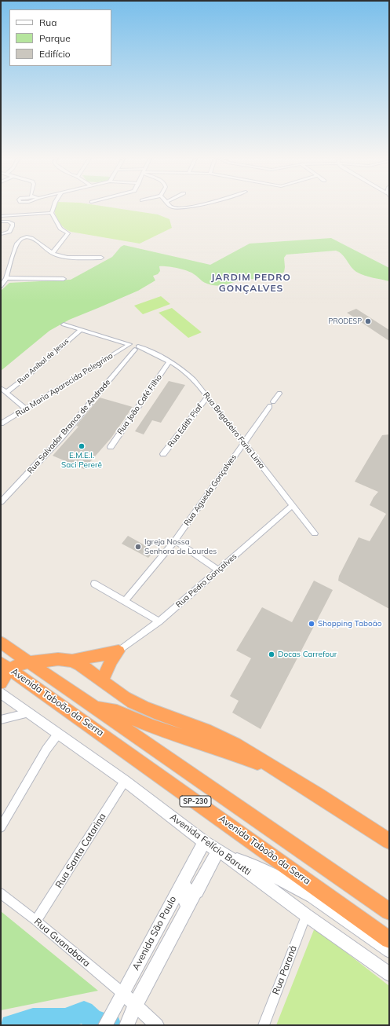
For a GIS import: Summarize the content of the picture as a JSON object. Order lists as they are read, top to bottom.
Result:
{
  "streets": {
    "highway": ["Avenida Taboão da Serra", "SP-230"],
    "main road": ["Avenida Felício Barutti", "Avenida São Paulo"],
    "street": [
      "Rua Aníbal de Jesus",
      "Rua Maria Aparecida Pelegrino",
      "Rua João Café Filho",
      "Rua Edith Piaf",
      "Rua Salvador Branco de Andrade",
      "Rua Brigadeiro Faria Lima",
      "Rua Agueda Gonçalves",
      "Rua Pedro Gonçalves",
      "Rua Santa Catarina",
      "Rua Guanabara",
      "Rua Paraná"
    ]
  },
  "crossings": [
    ["Rua Aníbal de Jesus", "Rua Brigadeiro Faria Lima"],
    ["Rua Maria Aparecida Pelegrino", "Rua Brigadeiro Faria Lima"],
    ["Rua João Café Filho", "Rua Brigadeiro Faria Lima"],
    ["Rua Edith Piaf", "Rua Brigadeiro Faria Lima"],
    ["Rua Salvador Branco de Andrade", "Rua Brigadeiro Faria Lima"],
    ["Rua Brigadeiro Faria Lima", "Rua Agueda Gonçalves"],
    ["Rua Brigadeiro Faria Lima", "Rua Pedro Gonçalves"],
    ["Avenida Felício Barutti", "Rua Santa Catarina"],
    ["Avenida Felício Barutti", "Avenida São Paulo"],
    ["Avenida Felício Barutti", "Rua Paraná"],
    ["Rua Santa Catarina", "Rua Guanabara"],
    ["Avenida São Paulo", "Rua Guanabara"]
  ],
  "districts": ["JARDIM PEDRO GONÇALVES"],
  "places": [
    "PRODESP",
    "E.M.E.I. Saci Pererê",
    "Igreja Nossa Senhora de Lourdes",
    "Shopping Taboão",
    "Docas Carrefour"
  ],
  "legend": ["Rua", "Parque", "Edifício"]
}
